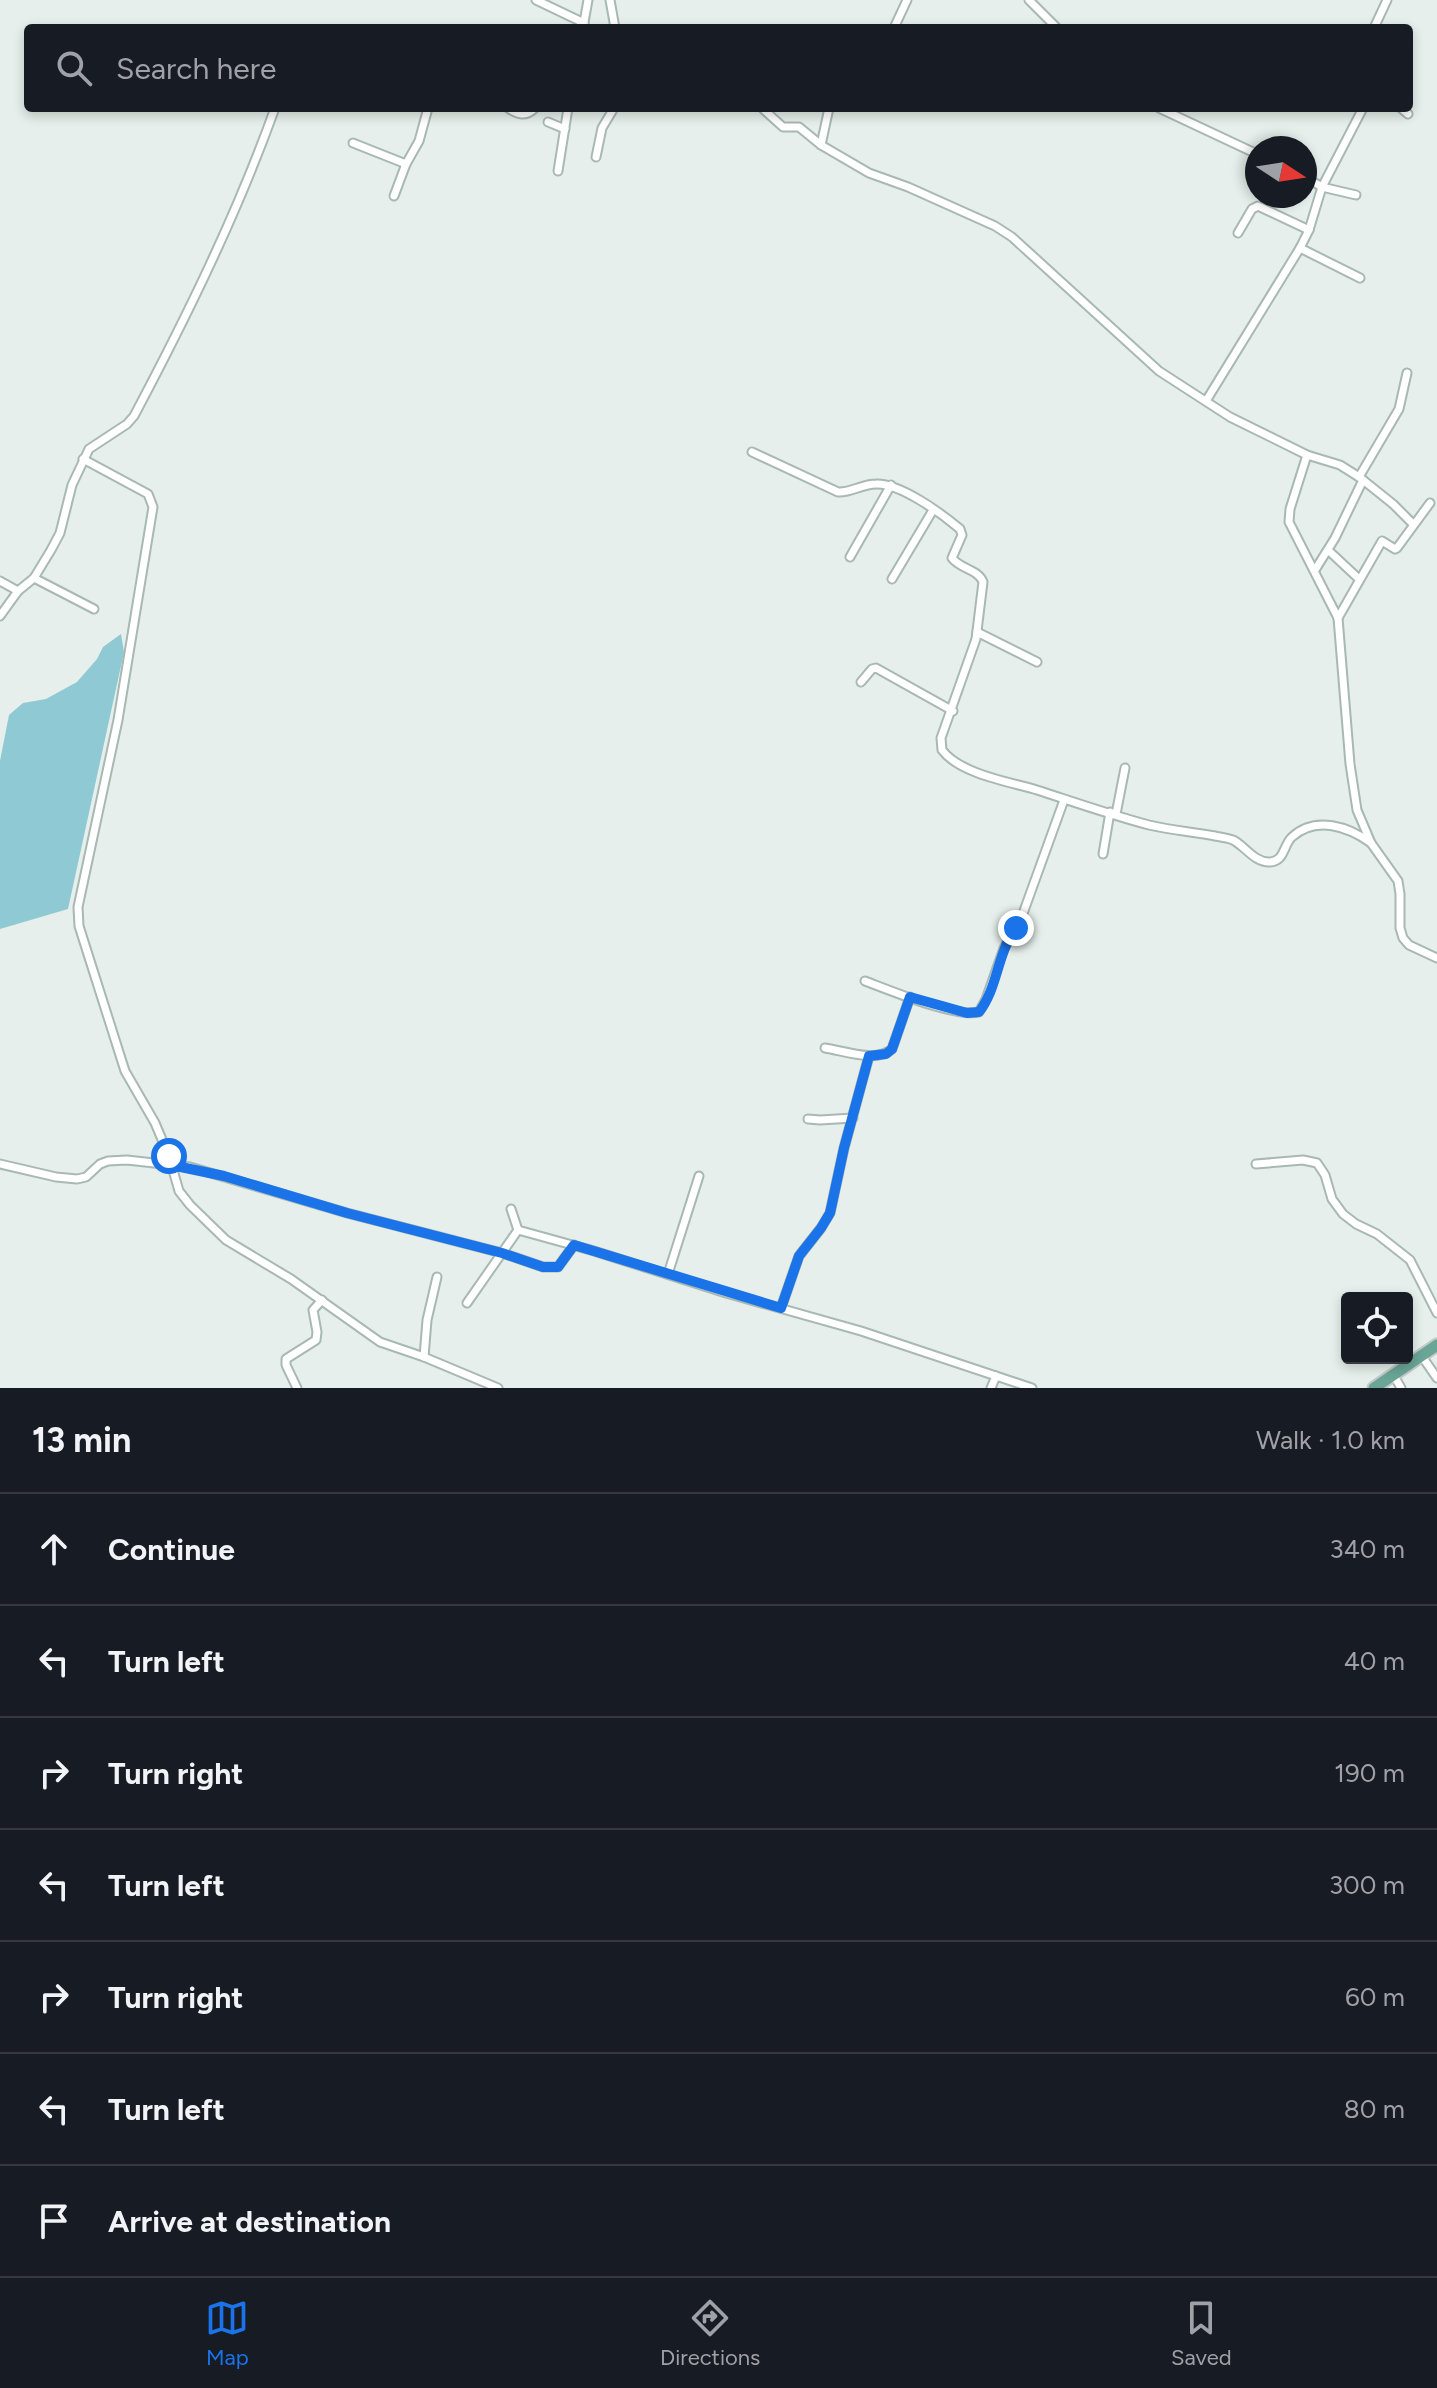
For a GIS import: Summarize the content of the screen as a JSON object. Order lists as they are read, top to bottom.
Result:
{
  "north": "right",
  "page": {
    "search": "Search here",
    "heading": ["13 min", "Walk · 1.0 km"],
    "list": [
      ["Continue", "340 m"],
      ["Turn left", "40 m"],
      ["Turn right", "190 m"],
      ["Turn left", "300 m"],
      ["Turn right", "60 m"],
      ["Turn left", "80 m"],
      "Arrive at destination"
    ],
    "nav": ["Map", "Directions", "Saved"]
  }
}
